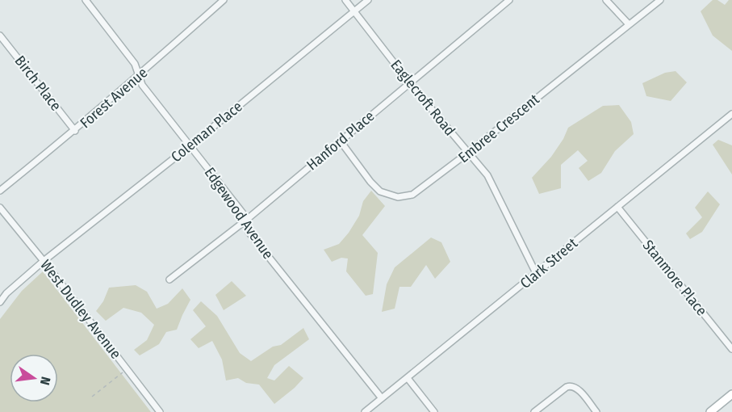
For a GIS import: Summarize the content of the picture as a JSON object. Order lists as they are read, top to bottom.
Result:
{
  "streets": {
    "street": [
      "Birch Place",
      "Forest Avenue",
      "Eaglecroft Road",
      "Embree Crescent",
      "Coleman Place",
      "Hanford Place",
      "Edgewood Avenue",
      "Clark Street",
      "Stanmore Place",
      "West Dudley Avenue"
    ]
  },
  "crossings": [
    ["Birch Place", "Forest Avenue"],
    ["Forest Avenue", "Edgewood Avenue"],
    ["Eaglecroft Road", "Embree Crescent"],
    ["Eaglecroft Road", "Coleman Place"],
    ["Eaglecroft Road", "Hanford Place"],
    ["Eaglecroft Road", "Clark Street"],
    ["Embree Crescent", "Hanford Place"],
    ["Coleman Place", "Edgewood Avenue"],
    ["Coleman Place", "West Dudley Avenue"],
    ["Hanford Place", "Edgewood Avenue"],
    ["Edgewood Avenue", "Clark Street"],
    ["Clark Street", "Stanmore Place"]
  ],
  "north": "right"
}
